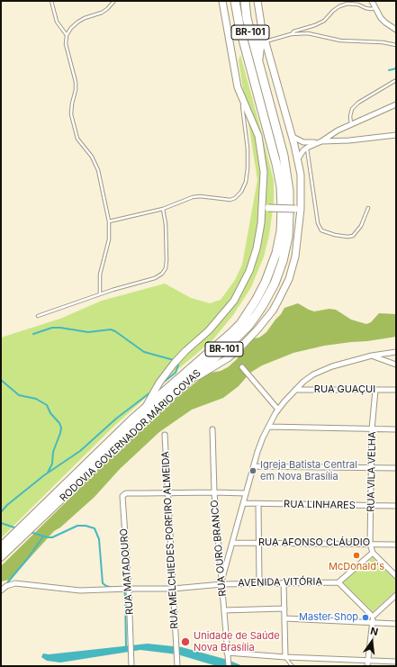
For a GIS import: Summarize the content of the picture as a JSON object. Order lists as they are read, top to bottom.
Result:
{
  "streets": {
    "highway": ["BR-101", "RODOVIA GOVERNADOR MÁRIO COVAS"],
    "street": [
      "RUA GUAÇUI",
      "RUA VILA VELHA",
      "RUA LINHARES",
      "RUA MELCHIEDES PORFIRO ALMEIDA",
      "RUA AFONSO CLÁUDIO",
      "RUA OURO BRANCO",
      "RUA MATADOURO",
      "AVENIDA VITÓRIA"
    ]
  },
  "crossings": [
    ["RUA GUAÇUI", "RUA VILA VELHA"],
    ["RUA VILA VELHA", "RUA LINHARES"],
    ["RUA VILA VELHA", "RUA AFONSO CLÁUDIO"],
    ["RUA MELCHIEDES PORFIRO ALMEIDA", "RUA MATADOURO"],
    ["RUA MELCHIEDES PORFIRO ALMEIDA", "AVENIDA VITÓRIA"],
    ["RUA OURO BRANCO", "AVENIDA VITÓRIA"],
    ["RUA MATADOURO", "AVENIDA VITÓRIA"]
  ],
  "places": [
    "Igreja Batista Central em Nova Brasília",
    "McDonald's",
    "Master Shop",
    "Unidade de Saúde Nova Brasília"
  ],
  "north": "top"
}
